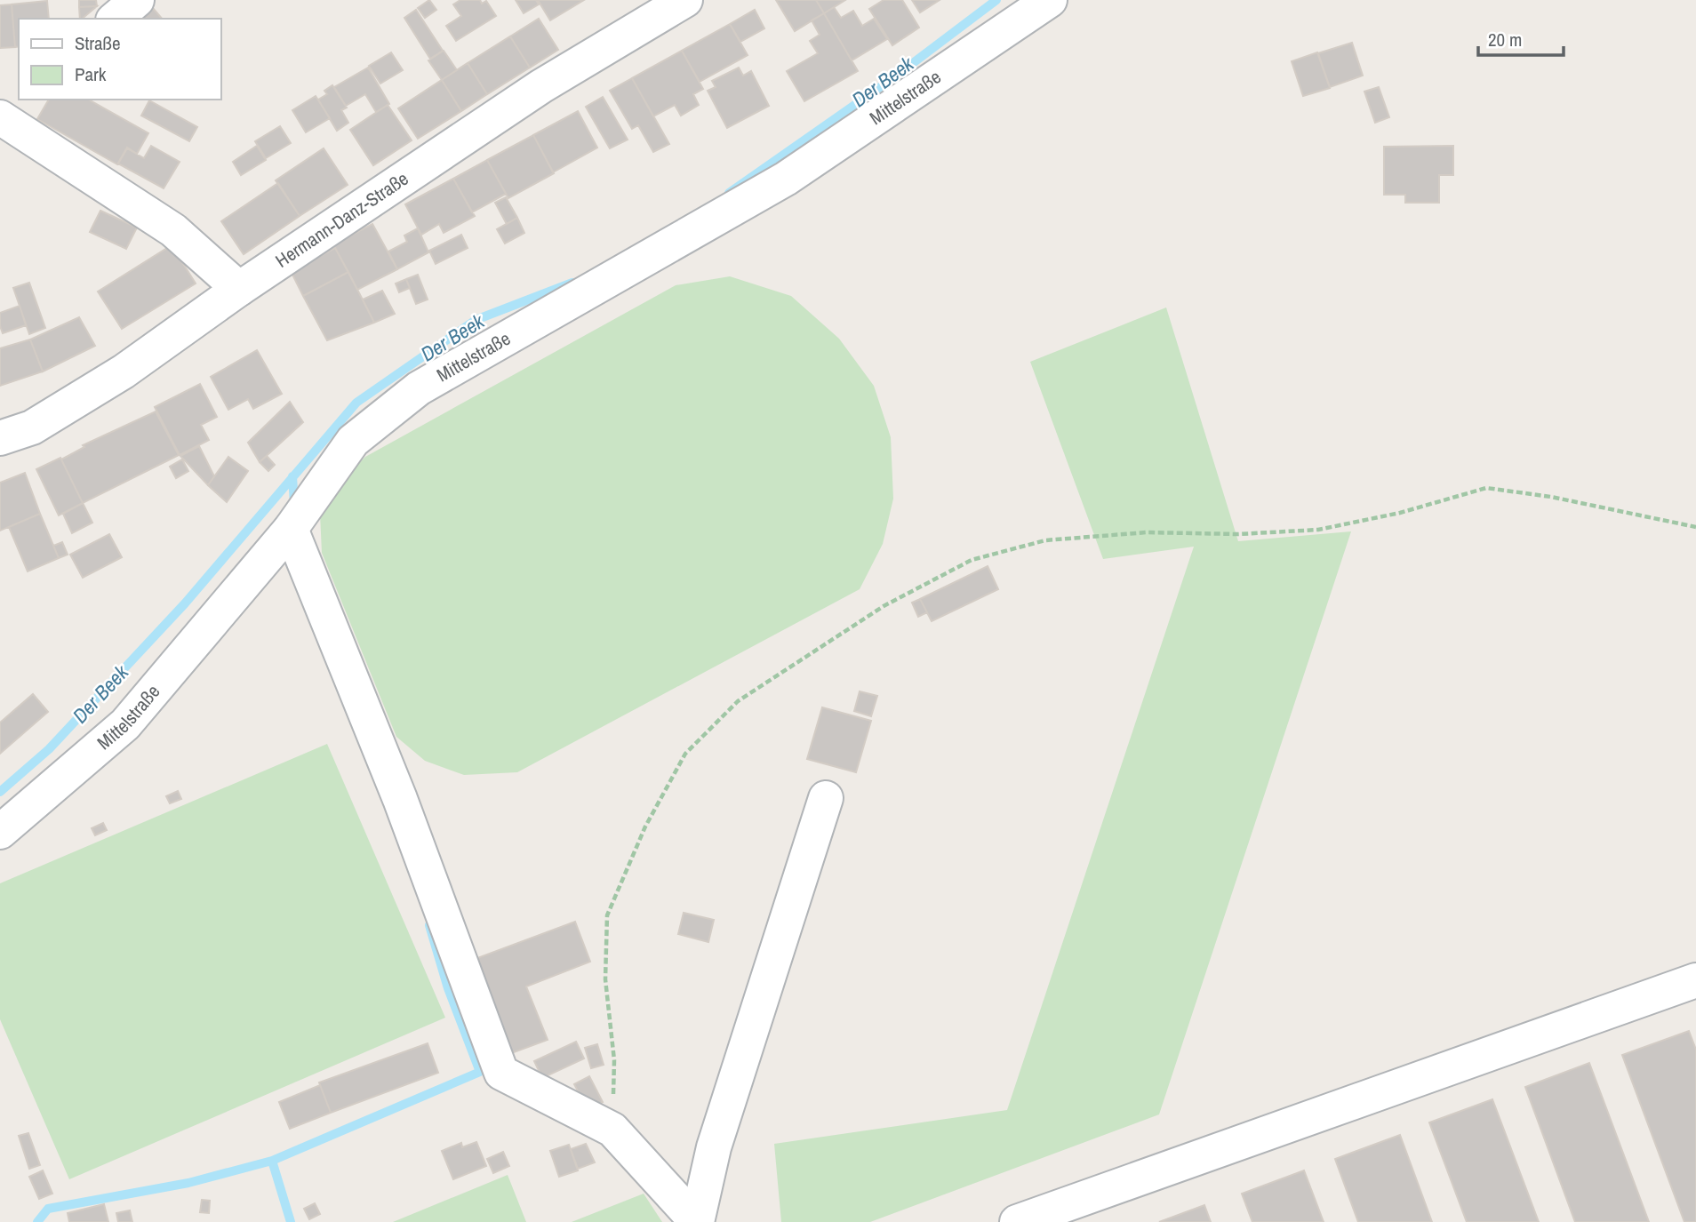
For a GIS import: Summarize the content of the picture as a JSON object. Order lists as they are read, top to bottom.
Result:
{
  "streets": {
    "street": ["Mittelstraße", "Hermann-Danz-Straße"]
  },
  "water": ["Der Beek"],
  "legend": ["Straße", "Park"],
  "scale_bar": "20 m"
}
